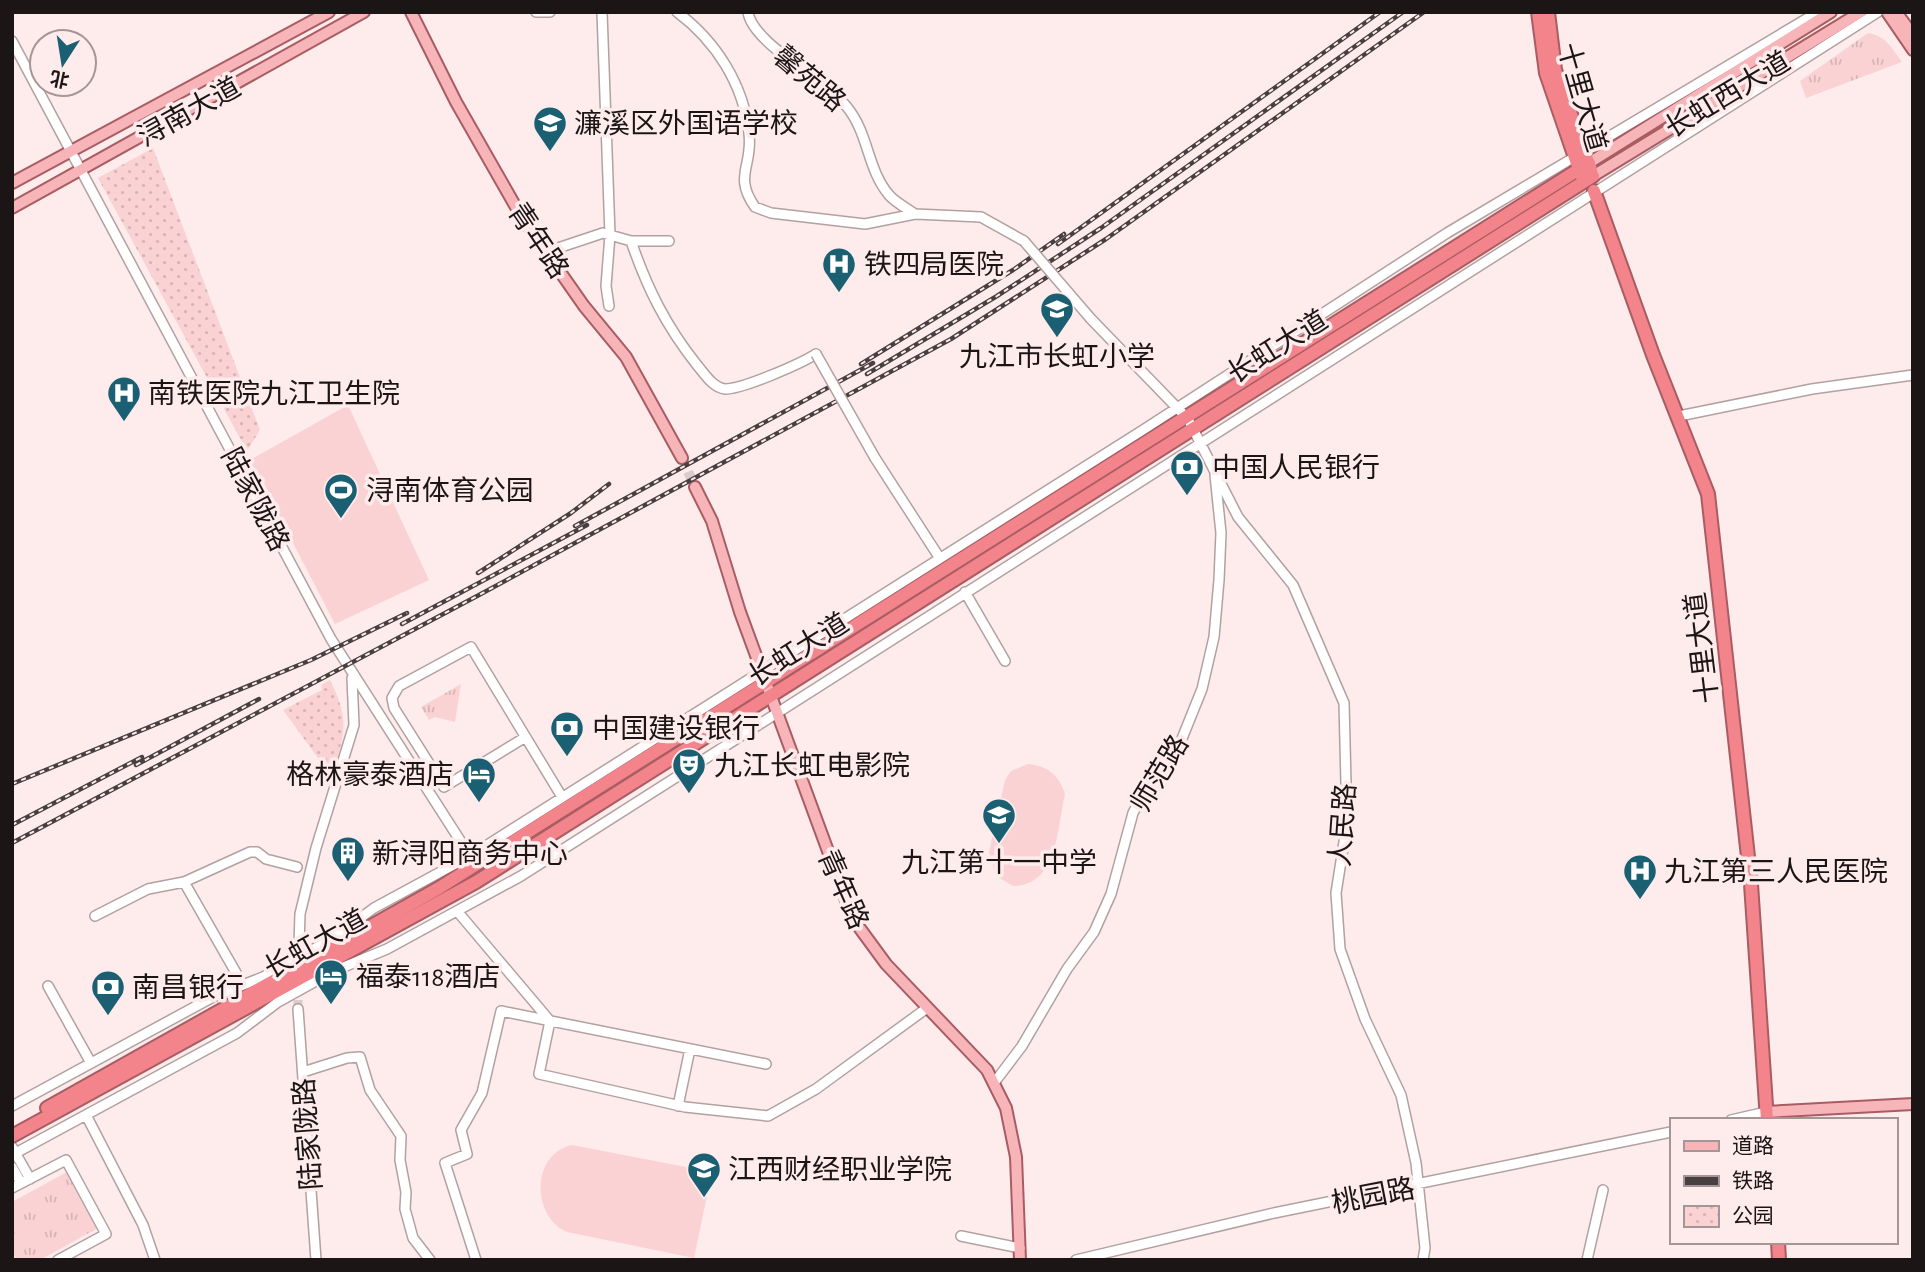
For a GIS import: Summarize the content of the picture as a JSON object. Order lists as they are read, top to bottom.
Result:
{
  "streets": {
    "highway": ["十里大道", "长虹大道"],
    "main road": ["长虹西大道", "浔南大道", "青年路"],
    "street": [
      "馨苑路",
      "陆家陇路",
      "师范路",
      "人民路",
      "桃园路"
    ]
  },
  "crossings": [
    ["馨苑路", "人民路"],
    ["长虹西大道", "十里大道"],
    ["长虹西大道", "长虹大道"],
    ["十里大道", "长虹大道"],
    ["浔南大道", "陆家陇路"],
    ["青年路", "长虹大道"],
    ["青年路", "师范路"],
    ["长虹大道", "人民路"],
    ["师范路", "人民路"],
    ["人民路", "桃园路"]
  ],
  "places": {
    "school or university": [
      "濂溪区外国语学校",
      "九江市长虹小学",
      "九江第十一中学",
      "江西财经职业学院"
    ],
    "hospital": ["铁四局医院", "南铁医院九江卫生院", "九江第三人民医院"],
    "bank": ["中国人民银行", "中国建设银行", "南昌银行"],
    "sports": ["浔南体育公园"],
    "theatre": ["九江长虹电影院"],
    "hotel": ["格林豪泰酒店", "福泰118酒店"],
    "building": ["新浔阳商务中心"]
  },
  "legend": ["道路", "铁路", "公园"],
  "north": "bottom"
}
